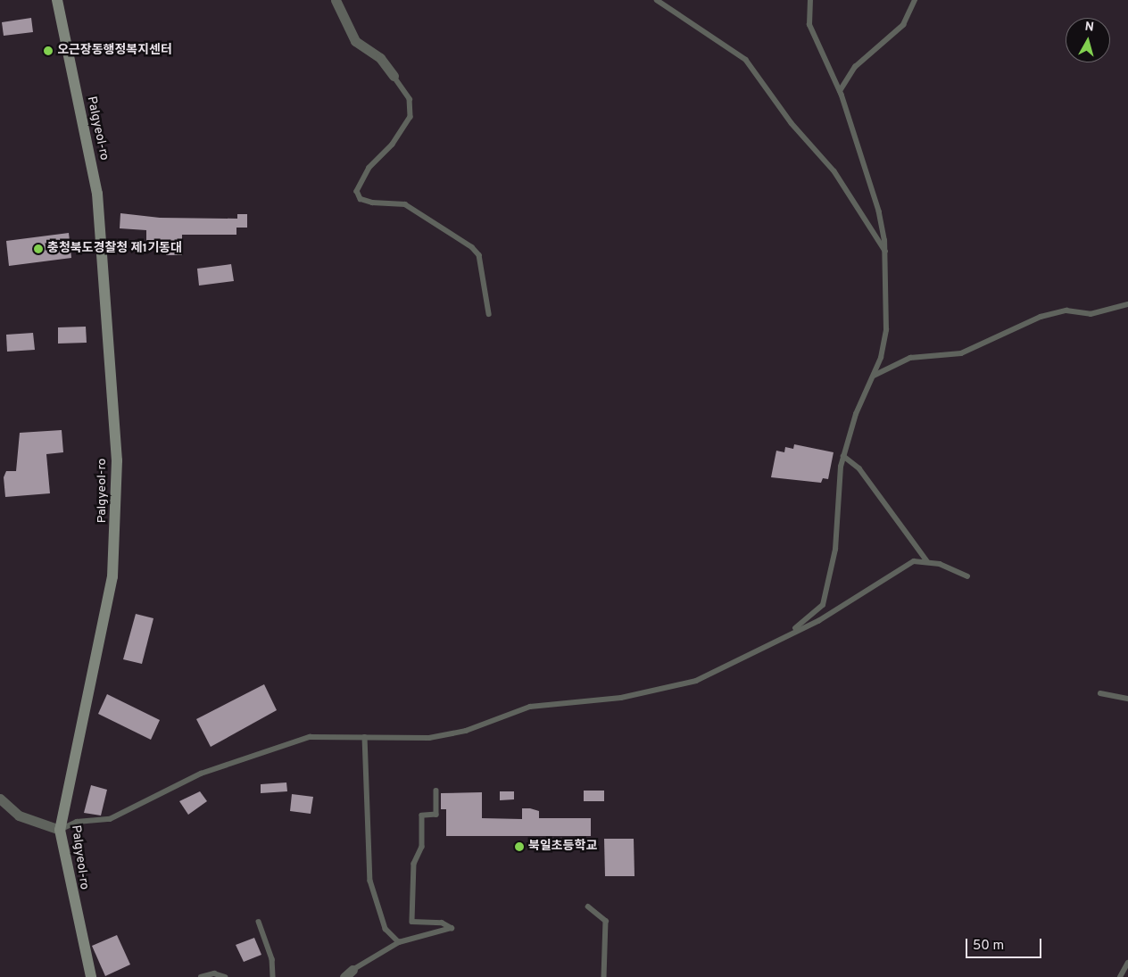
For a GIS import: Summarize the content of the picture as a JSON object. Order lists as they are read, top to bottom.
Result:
{
  "streets": {
    "street": ["Palgyeol-ro"]
  },
  "places": ["오근장동행정복지센터", "충청북도경찰청 제1기동대", "북일초등학교"],
  "scale_bar": "50 m",
  "north": "top"
}
